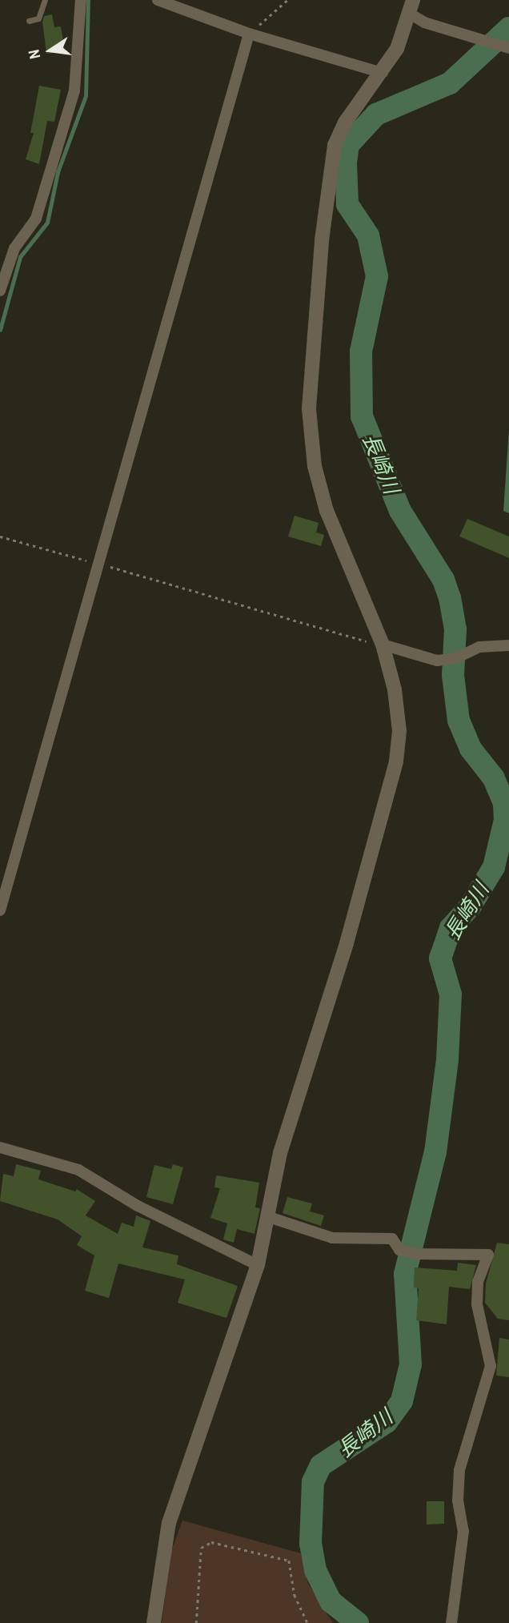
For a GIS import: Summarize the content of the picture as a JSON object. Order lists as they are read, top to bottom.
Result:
{
  "water": ["長崎川"],
  "north": "left"
}
